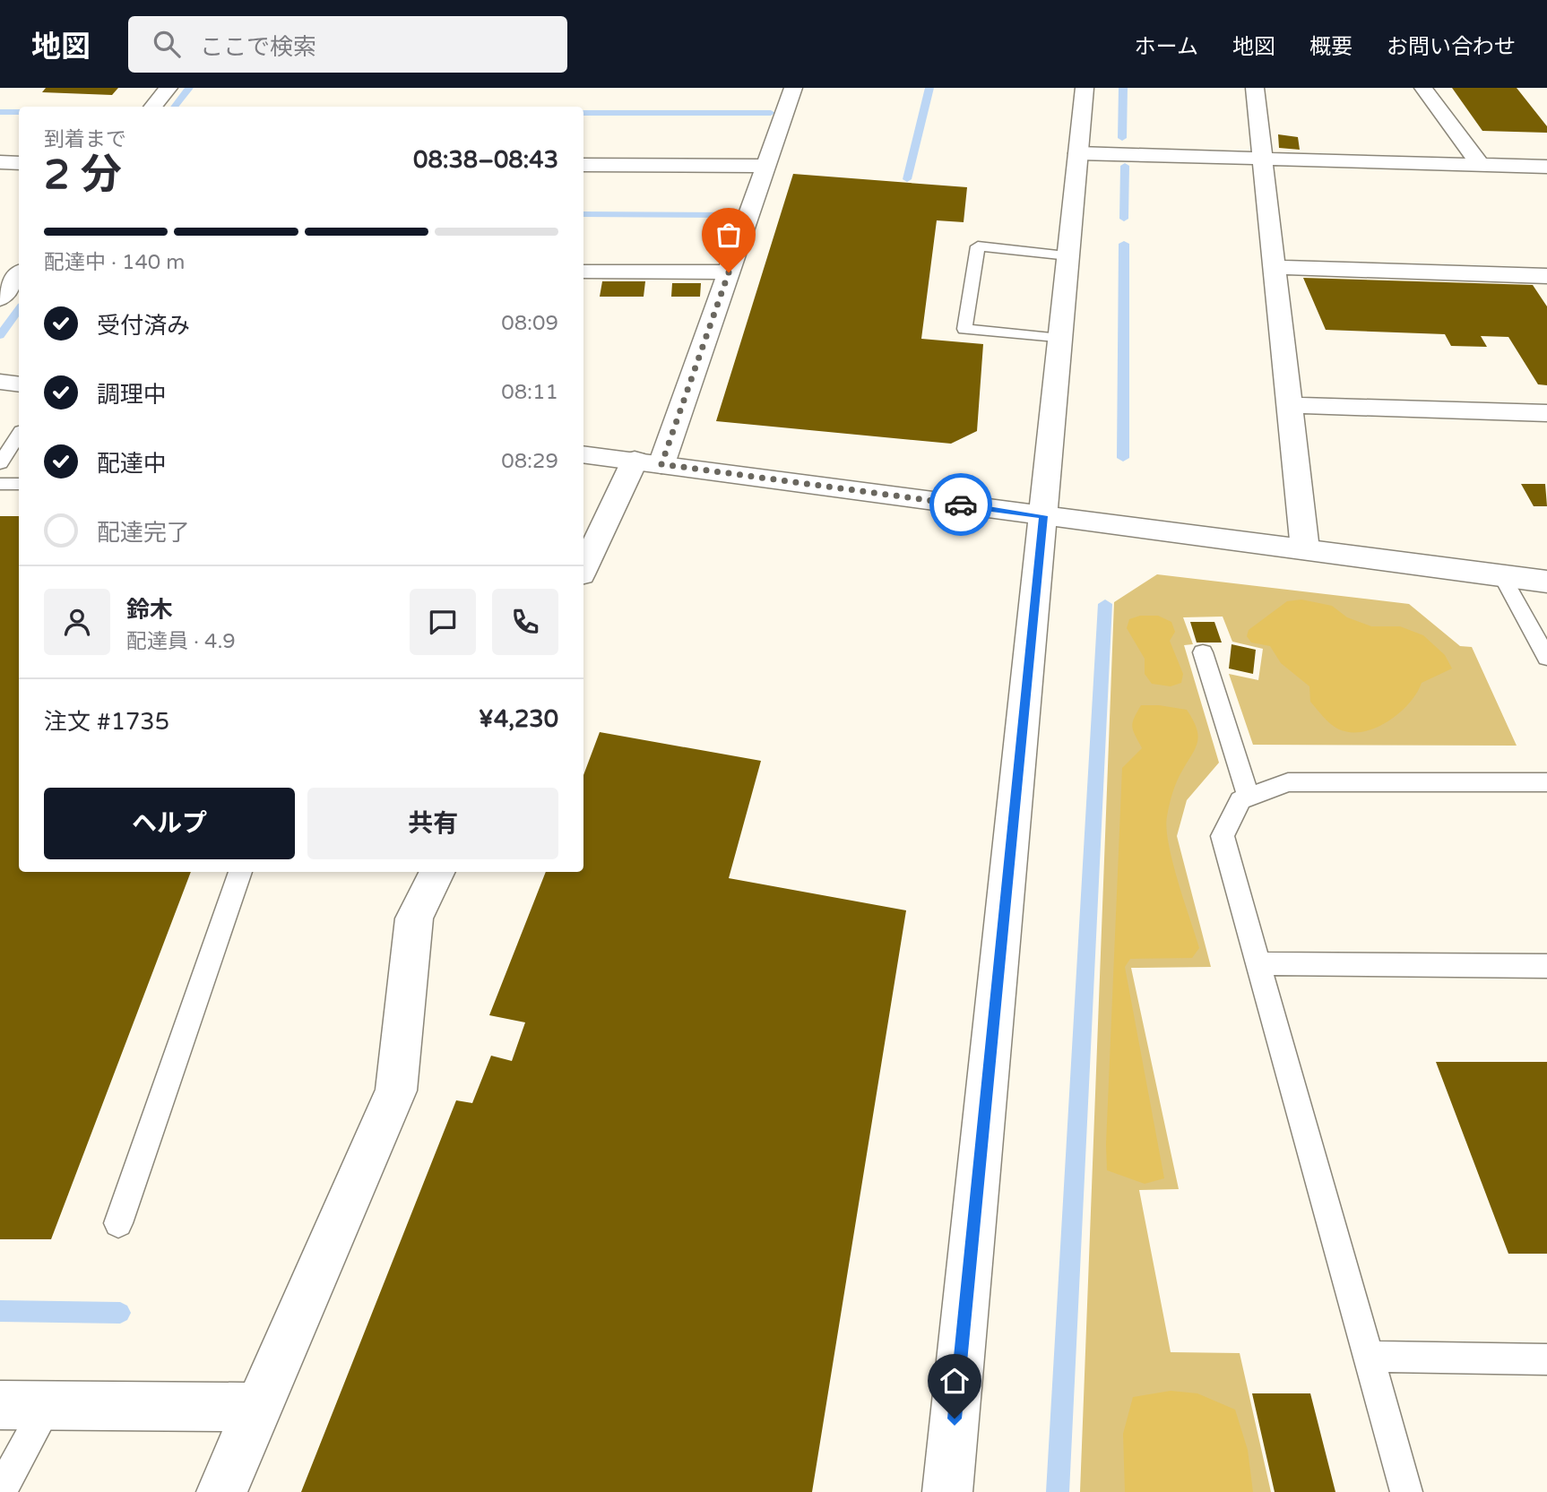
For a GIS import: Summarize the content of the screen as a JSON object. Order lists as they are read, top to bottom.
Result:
{
  "page": {
    "header": "地図",
    "search": "ここで検索",
    "nav": [
      "ホーム",
      "地図",
      "概要",
      "お問い合わせ"
    ],
    "heading": ["2 分", "到着まで", "08:38–08:43"],
    "panel": [
      "鈴木",
      "配達員 · 4.9",
      "注文 #1735",
      "¥4,230"
    ],
    "bar": "配達中 · 140 m",
    "list": [
      ["受付済み", "08:09"],
      ["調理中", "08:11"],
      ["配達中", "08:29"],
      "配達完了"
    ],
    "buttons": ["ヘルプ", "共有"]
  }
}
